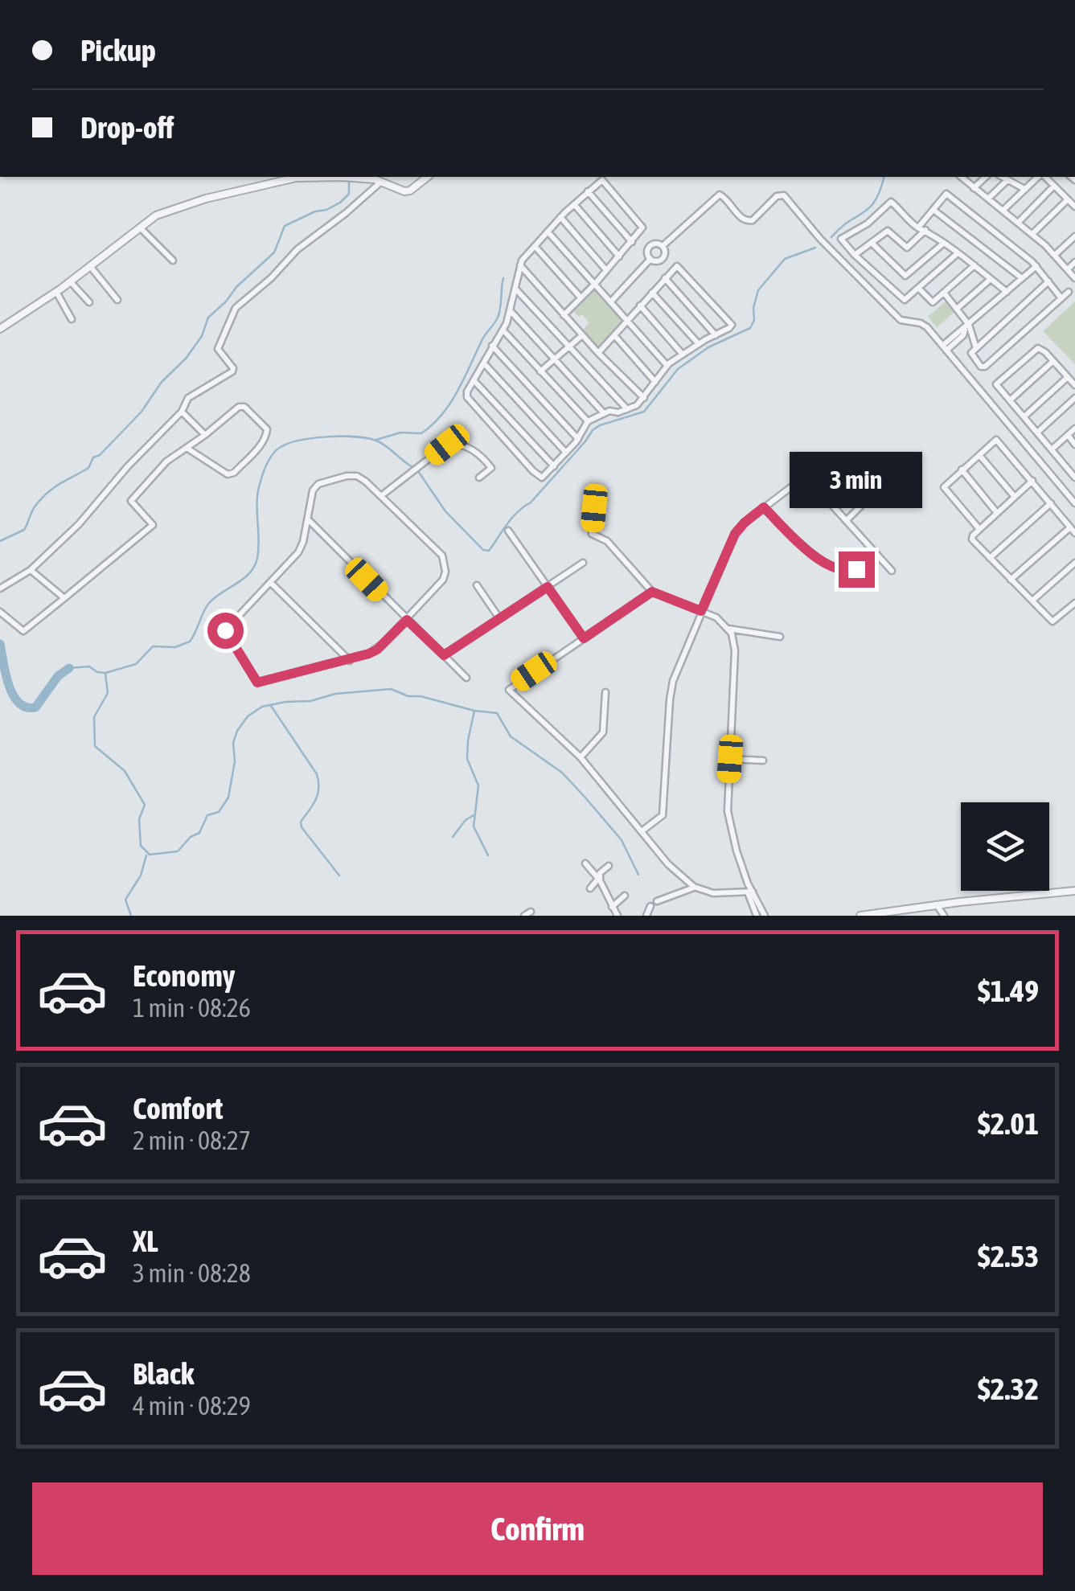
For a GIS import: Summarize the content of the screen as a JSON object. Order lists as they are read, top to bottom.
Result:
{
  "page": {
    "banner": ["Pickup", "Drop-off"],
    "bubble": "3 min",
    "list": [
      {
        "name": "Economy",
        "note": "1 min · 08:26",
        "value": "$1.49"
      },
      {
        "name": "Comfort",
        "note": "2 min · 08:27",
        "value": "$2.01"
      },
      {
        "name": "XL",
        "note": "3 min · 08:28",
        "value": "$2.53"
      },
      {
        "name": "Black",
        "note": "4 min · 08:29",
        "value": "$2.32"
      }
    ],
    "buttons": "Confirm"
  }
}
